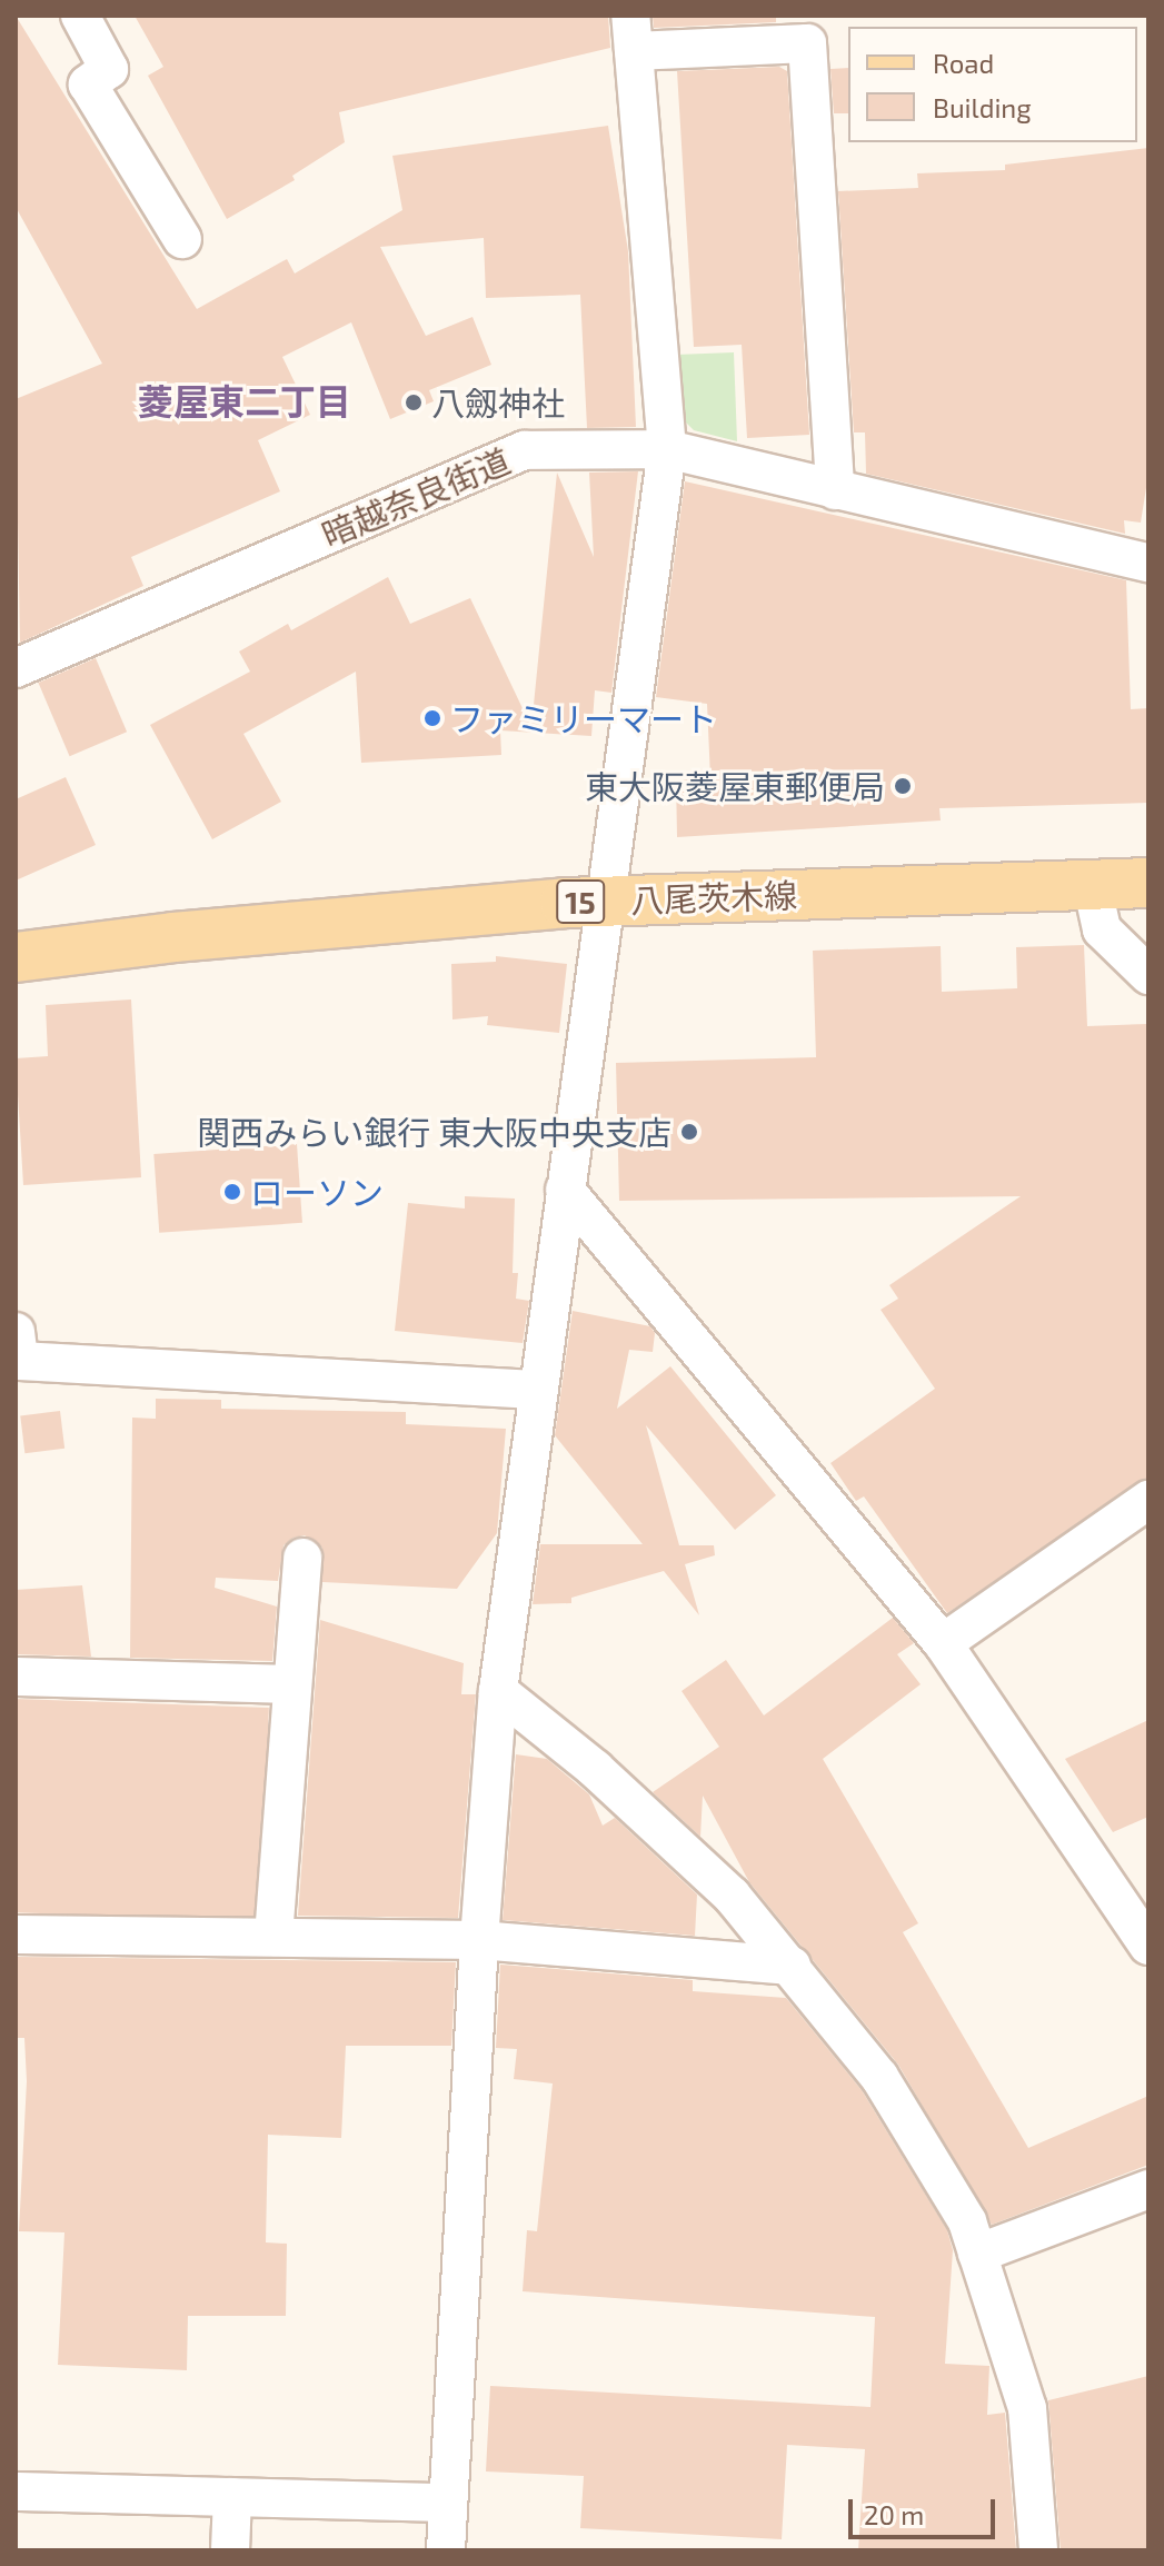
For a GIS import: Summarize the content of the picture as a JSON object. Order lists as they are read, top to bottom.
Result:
{
  "streets": {
    "main road": ["八尾茨木線", "15"],
    "street": ["暗越奈良街道"]
  },
  "districts": ["菱屋東二丁目"],
  "places": [
    "八劔神社",
    "ファミリーマート",
    "東大阪菱屋東郵便局",
    "関西みらい銀行 東大阪中央支店",
    "ローソン"
  ],
  "legend": ["Road", "Building"],
  "scale_bar": "20 m"
}
